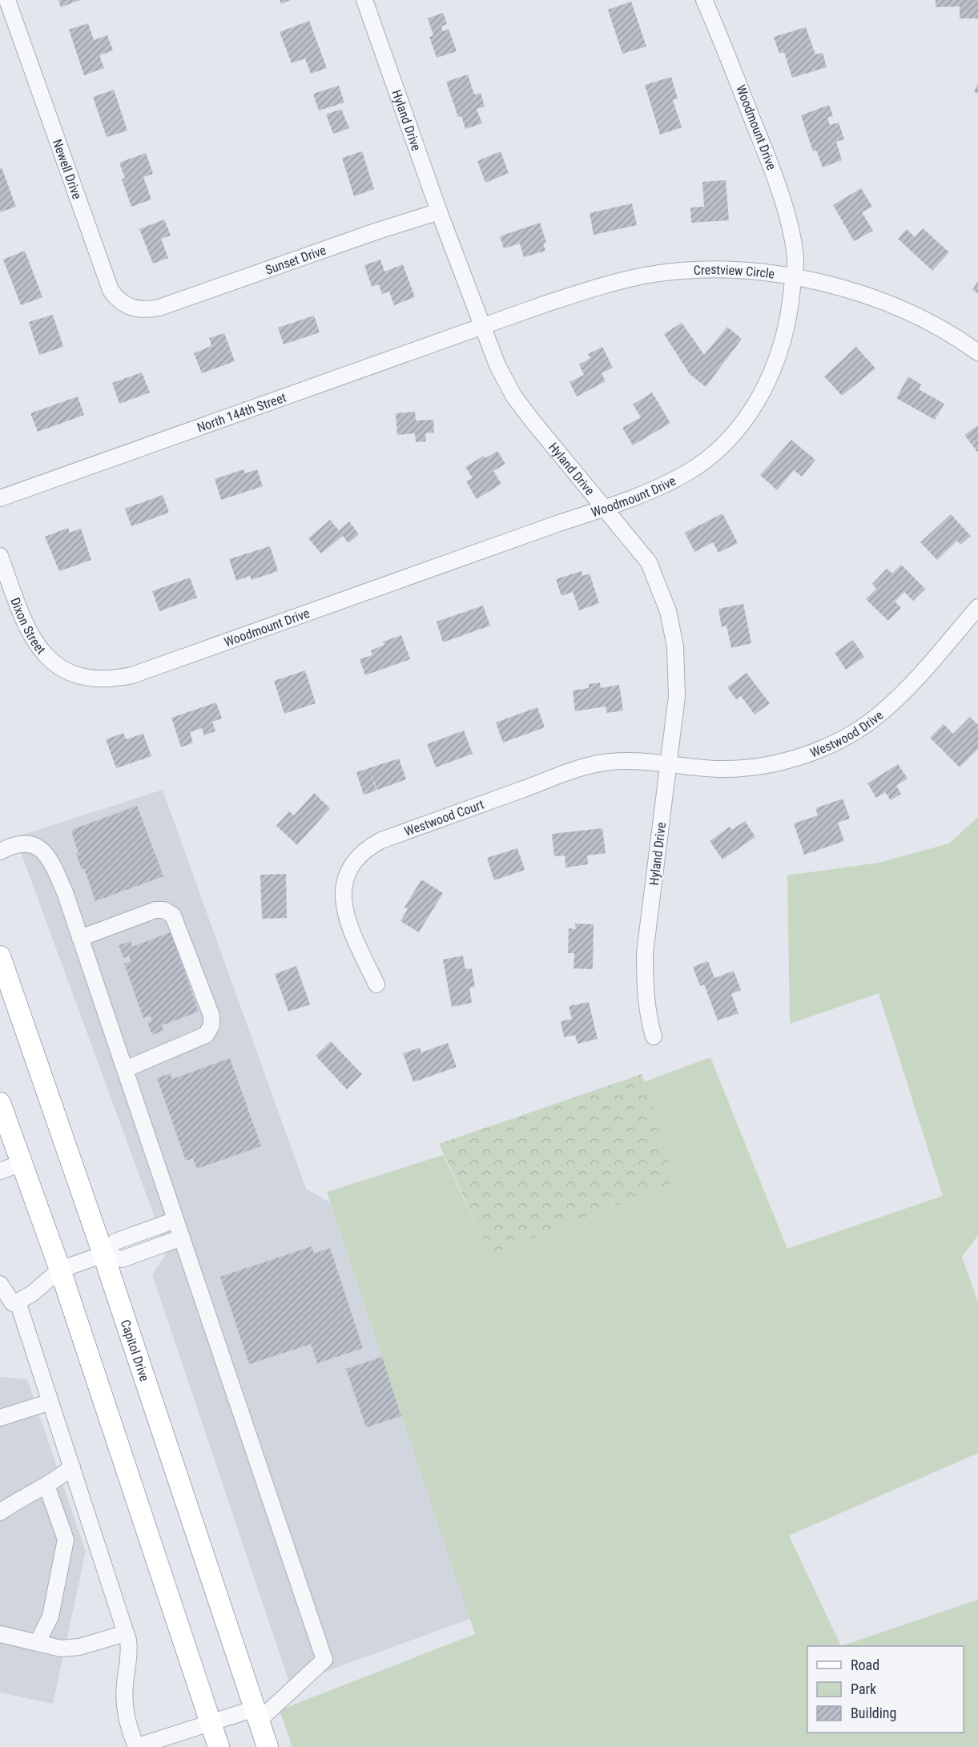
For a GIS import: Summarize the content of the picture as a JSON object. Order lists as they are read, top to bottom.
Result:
{
  "streets": {
    "main road": ["Capitol Drive"],
    "street": [
      "Hyland Drive",
      "Woodmount Drive",
      "Newell Drive",
      "Sunset Drive",
      "Crestview Circle",
      "North 144th Street",
      "Dixon Street",
      "Westwood Drive",
      "Westwood Court"
    ]
  },
  "crossings": [
    ["Hyland Drive", "Woodmount Drive"],
    ["Hyland Drive", "Sunset Drive"],
    ["Hyland Drive", "Crestview Circle"],
    ["Hyland Drive", "North 144th Street"],
    ["Hyland Drive", "Westwood Drive"],
    ["Hyland Drive", "Westwood Court"],
    ["Woodmount Drive", "Crestview Circle"],
    ["Woodmount Drive", "Dixon Street"],
    ["Newell Drive", "Sunset Drive"],
    ["Crestview Circle", "North 144th Street"],
    ["Westwood Drive", "Westwood Court"]
  ],
  "legend": ["Road", "Park", "Building"]
}
